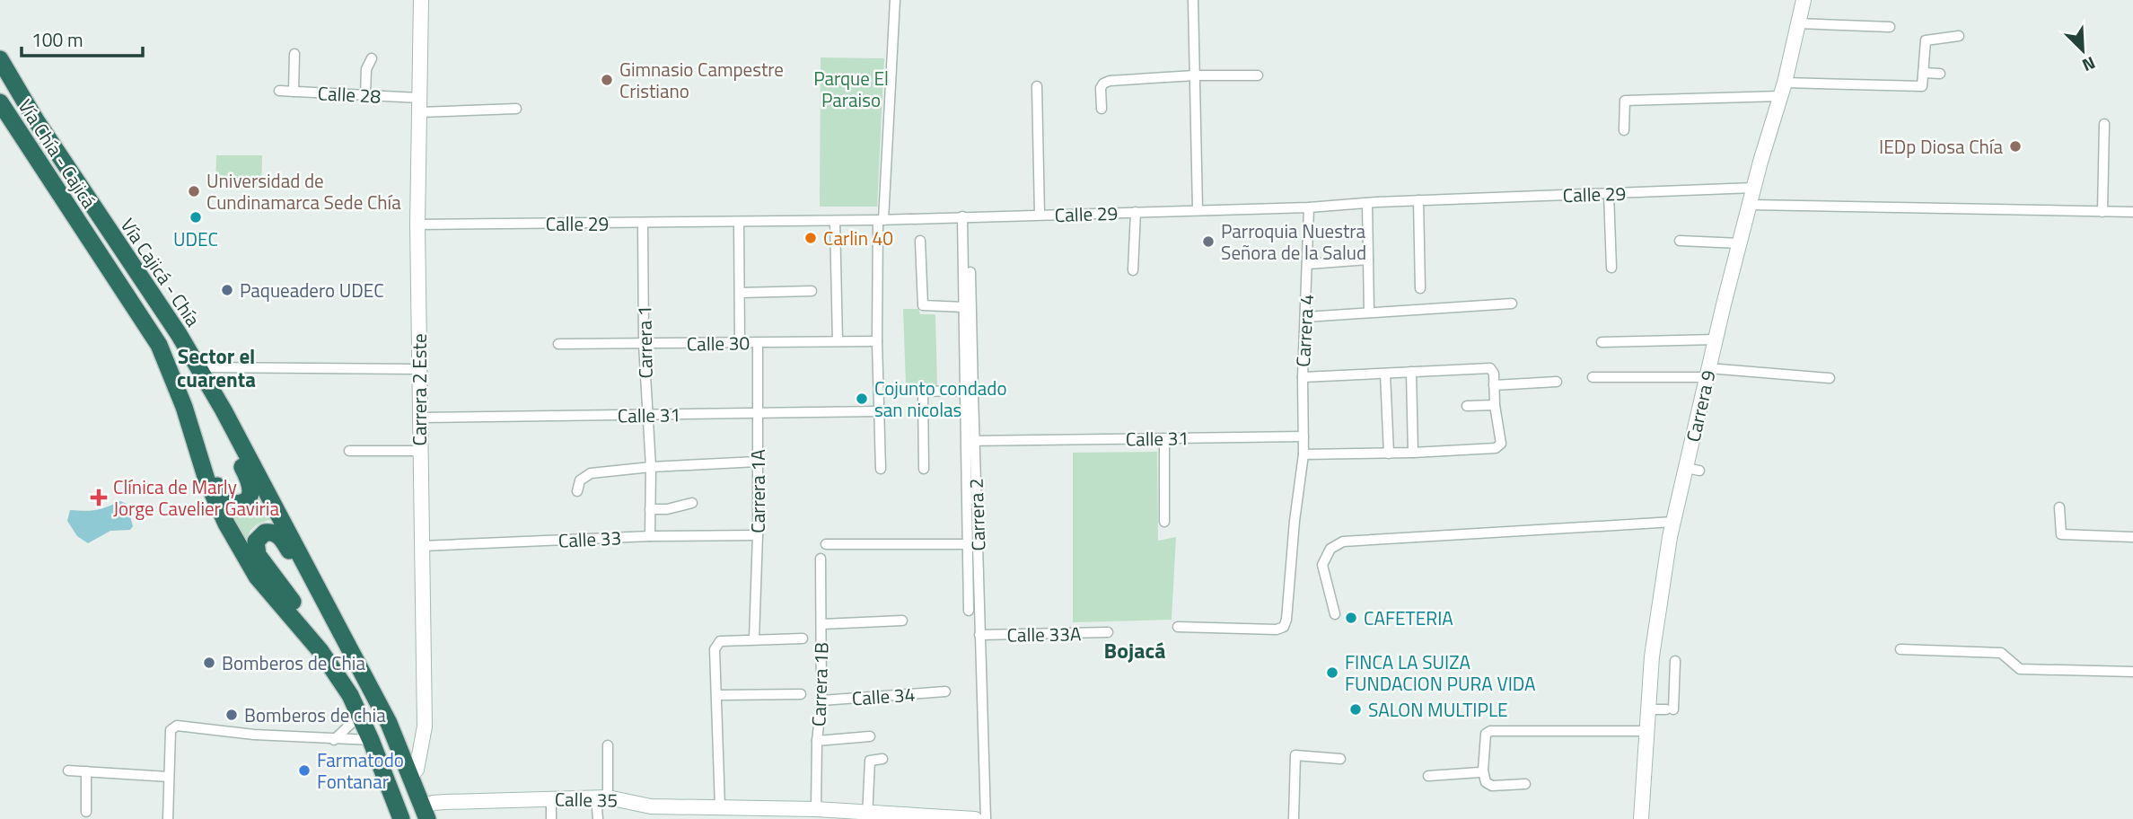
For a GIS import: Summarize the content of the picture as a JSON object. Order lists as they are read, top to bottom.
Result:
{
  "streets": {
    "highway": ["Vía Chía - Cajicá", "Vía Cajicá - Chía"],
    "street": [
      "Calle 28",
      "Calle 29",
      "Carrera 4",
      "Carrera 1",
      "Calle 30",
      "Carrera 2 Este",
      "Carrera 9",
      "Calle 31",
      "Carrera 1A",
      "Carrera 2",
      "Calle 33",
      "Calle 33A",
      "Carrera 1B",
      "Calle 34",
      "Calle 35"
    ]
  },
  "crossings": [
    ["Calle 28", "Carrera 2 Este"],
    ["Calle 29", "Carrera 4"],
    ["Calle 29", "Carrera 1"],
    ["Calle 29", "Carrera 2 Este"],
    ["Calle 29", "Carrera 9"],
    ["Vía Cajicá - Chía", "Carrera 2 Este"],
    ["Vía Cajicá - Chía", "Calle 35"],
    ["Carrera 4", "Calle 31"],
    ["Carrera 1", "Calle 30"],
    ["Carrera 1", "Calle 31"],
    ["Carrera 1", "Calle 33"],
    ["Calle 30", "Carrera 1A"],
    ["Carrera 2 Este", "Calle 31"],
    ["Carrera 2 Este", "Calle 33"],
    ["Calle 31", "Carrera 1A"],
    ["Calle 31", "Carrera 2"],
    ["Carrera 1A", "Calle 33"],
    ["Carrera 2", "Calle 33A"],
    ["Carrera 1B", "Calle 34"],
    ["Carrera 1B", "Calle 35"]
  ],
  "districts": ["Sector el cuarenta", "Bojacá"],
  "parks": ["Parque El Paraiso"],
  "places": {
    "other": [
      "Gimnasio Campestre Cristiano",
      "IEDp Diosa Chía",
      "Universidad de Cundinamarca Sede Chía",
      "UDEC",
      "Carlin 40",
      "Parroquia Nuestra Señora de la Salud",
      "Paqueadero UDEC",
      "Cojunto condado san nicolas",
      "CAFETERIA",
      "Bomberos de Chia",
      "FINCA LA SUIZA FUNDACION PURA VIDA",
      "SALON MULTIPLE",
      "Bomberos de chia",
      "Farmatodo Fontanar"
    ],
    "health": ["Clínica de Marly Jorge Cavelier Gaviria"]
  },
  "scale_bar": "100 m",
  "north": "bottom right"
}
